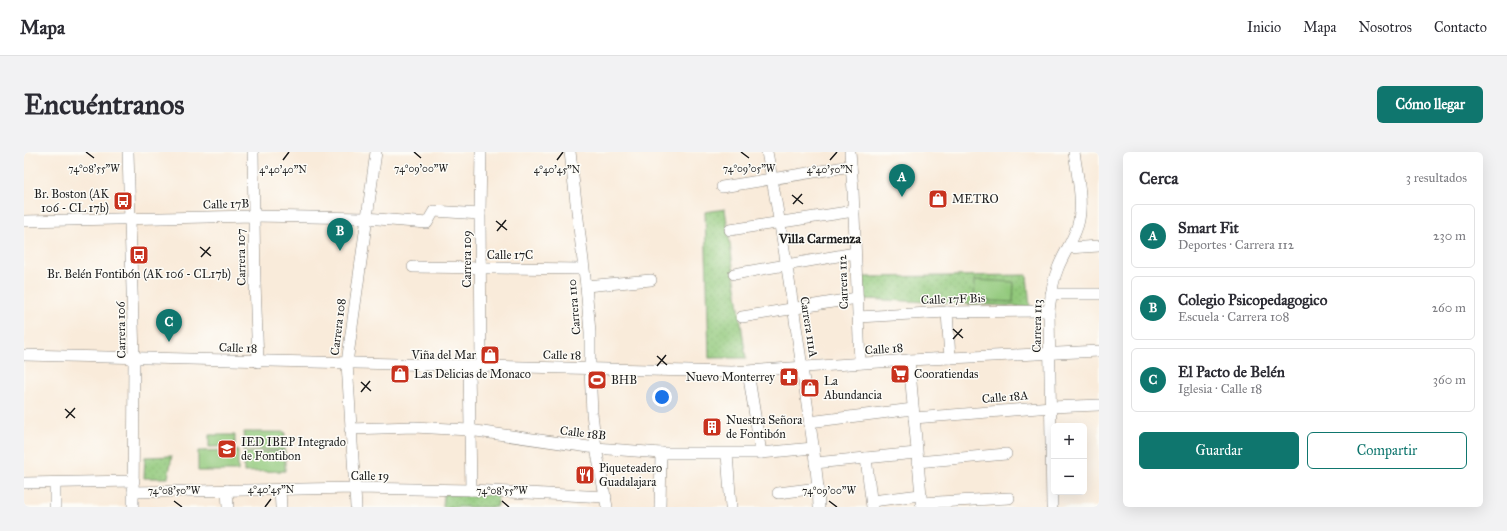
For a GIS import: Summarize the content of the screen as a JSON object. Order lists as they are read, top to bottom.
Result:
{
  "streets": {
    "street": [
      "Calle 17B",
      "Calle 17C",
      "Carrera 107",
      "Carrera 109",
      "Carrera 112",
      "Calle 17F Bis",
      "Carrera 110",
      "Carrera 113",
      "Carrera 108",
      "Carrera 111A",
      "Carrera 106",
      "Calle 18",
      "Calle 18A",
      "Calle 18B",
      "Calle 19"
    ]
  },
  "crossings": [
    ["Calle 17B", "Carrera 107"],
    ["Calle 17B", "Carrera 109"],
    ["Calle 17B", "Carrera 108"],
    ["Calle 17B", "Carrera 106"],
    ["Calle 17C", "Carrera 109"],
    ["Calle 17C", "Carrera 110"],
    ["Carrera 107", "Calle 18"],
    ["Carrera 109", "Calle 18"],
    ["Carrera 112", "Calle 17F Bis"],
    ["Carrera 112", "Calle 18"],
    ["Calle 17F Bis", "Carrera 113"],
    ["Carrera 110", "Calle 18"],
    ["Carrera 110", "Calle 18B"],
    ["Carrera 110", "Calle 19"],
    ["Carrera 113", "Calle 18"],
    ["Carrera 113", "Calle 18A"],
    ["Carrera 108", "Calle 18"],
    ["Carrera 108", "Calle 18B"],
    ["Carrera 108", "Calle 19"],
    ["Carrera 111A", "Calle 18"],
    ["Carrera 111A", "Calle 18A"],
    ["Carrera 111A", "Calle 18B"],
    ["Carrera 106", "Calle 18"],
    ["Carrera 106", "Calle 19"]
  ],
  "districts": ["Villa Carmenza"],
  "places": {
    "shop": [
      "METRO",
      "Viña del Mar",
      "Las Delicias de Monaco",
      "La Abundancia"
    ],
    "bus stop": ["Br. Boston (AK 106 - CL 17b)", "Br. Belén Fontibón (AK 106 - CL17b)"],
    "supermarket": ["Cooratiendas"],
    "pharmacy": ["Nuevo Monterrey"],
    "sports": ["BHB"],
    "building": ["Nuestra Señora de Fontibón"],
    "school or university": ["IED IBEP Integrado de Fontibon"],
    "restaurant": ["Piqueteadero Guadalajara"]
  },
  "page": {
    "header": "Mapa",
    "nav": [
      "Inicio",
      "Mapa",
      "Nosotros",
      "Contacto"
    ],
    "buttons": [
      "Cómo llegar",
      ["Guardar", "Compartir"]
    ],
    "title": "Encuéntranos",
    "heading": ["Cerca", "3 resultados"],
    "pins": ["A", "B", "C"],
    "list": [
      {
        "mark": "A",
        "name": "Smart Fit",
        "note": "Deportes · Carrera 112",
        "value": "230 m"
      },
      {
        "mark": "B",
        "name": "Colegio Psicopedagogico",
        "note": "Escuela · Carrera 108",
        "value": "260 m"
      },
      {
        "mark": "C",
        "name": "El Pacto de Belén",
        "note": "Iglesia · Calle 18",
        "value": "360 m"
      }
    ],
    "map_buttons": ["+", "−"]
  },
  "coordinates": [
    "74°08'55\"W",
    "74°09'05\"W",
    "74°09'00\"W",
    "4°40'40\"N",
    "4°40'45\"N",
    "4°40'50\"N",
    "74°08'50\"W"
  ]
}
